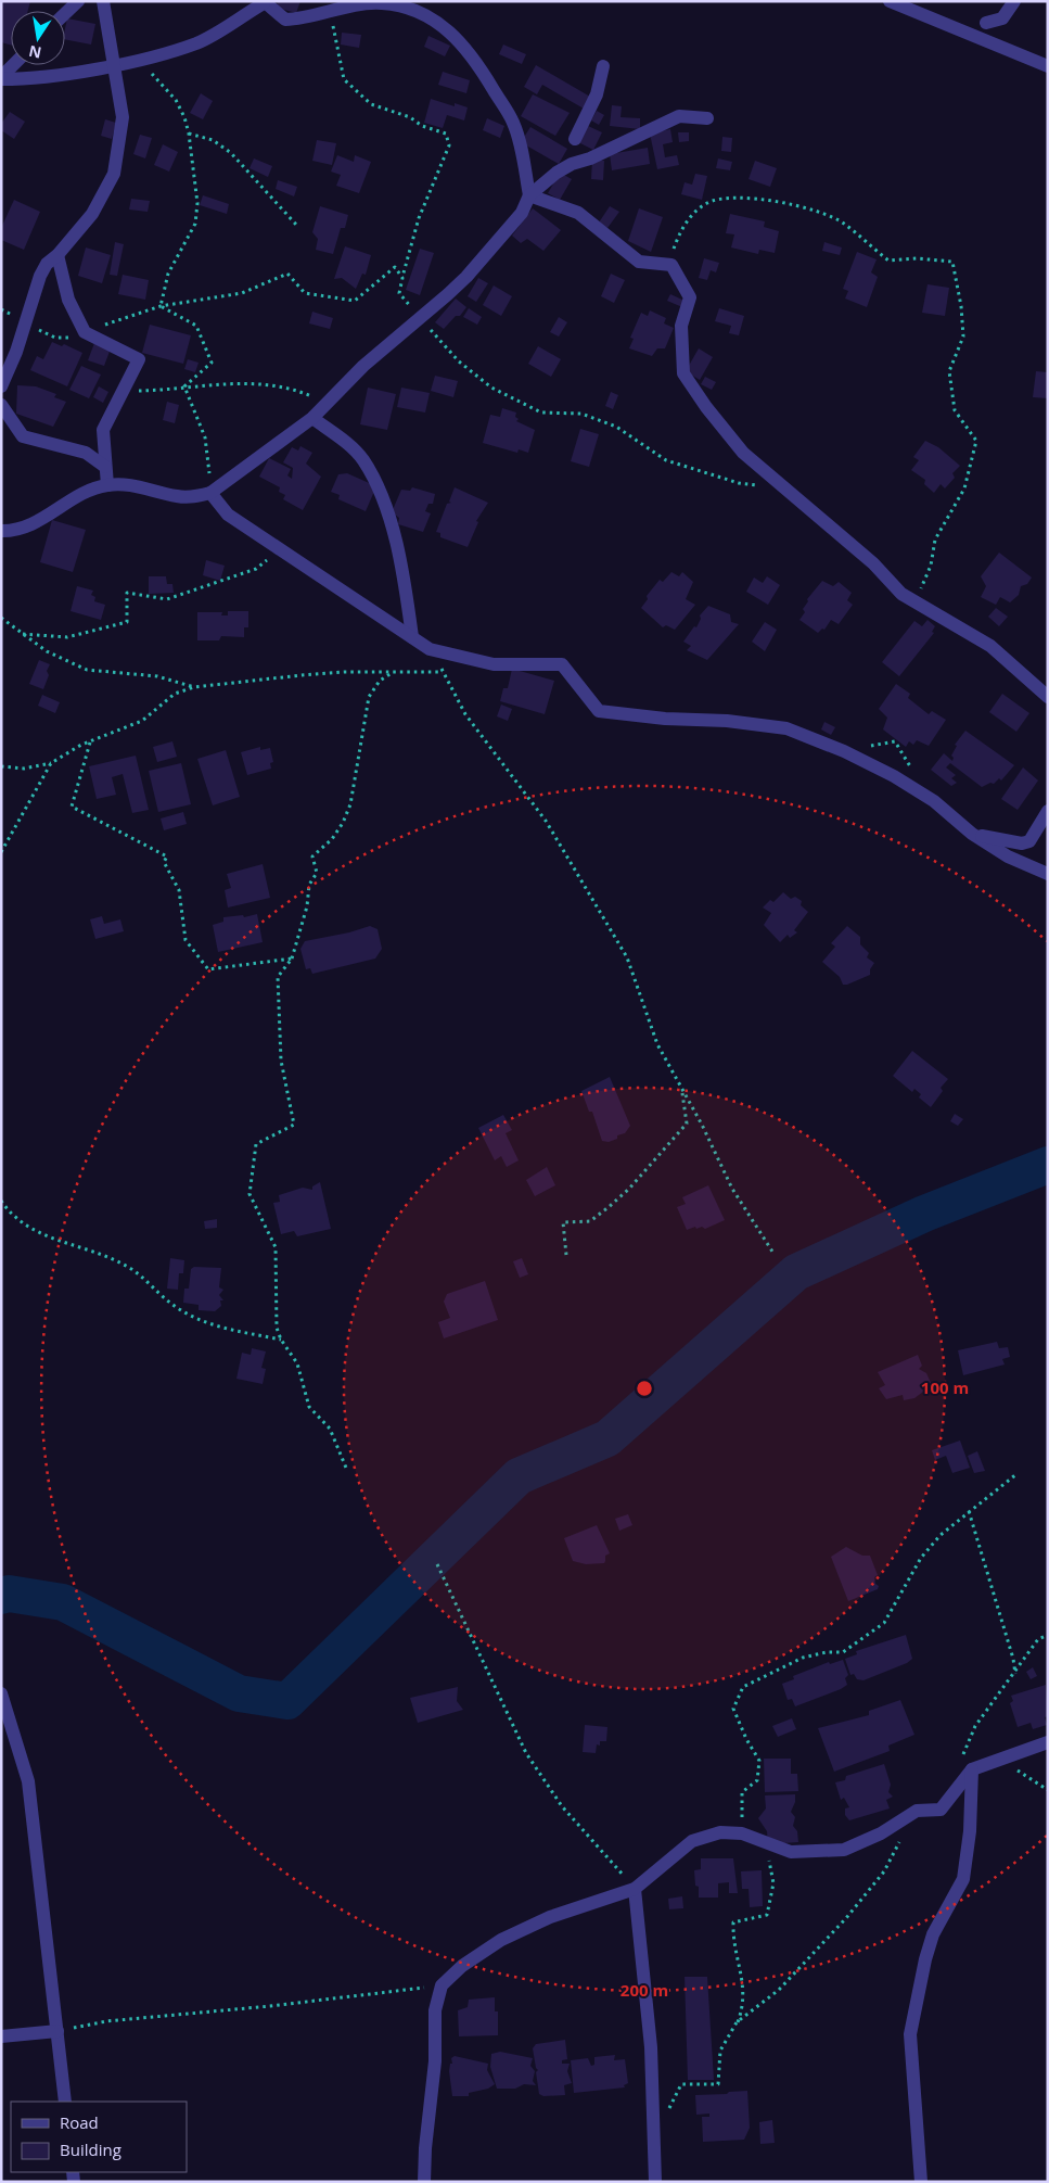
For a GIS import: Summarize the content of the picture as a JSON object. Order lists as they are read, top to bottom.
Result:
{
  "legend": ["Road", "Building"],
  "north": "bottom",
  "rings": ["100 m", "200 m"]
}
